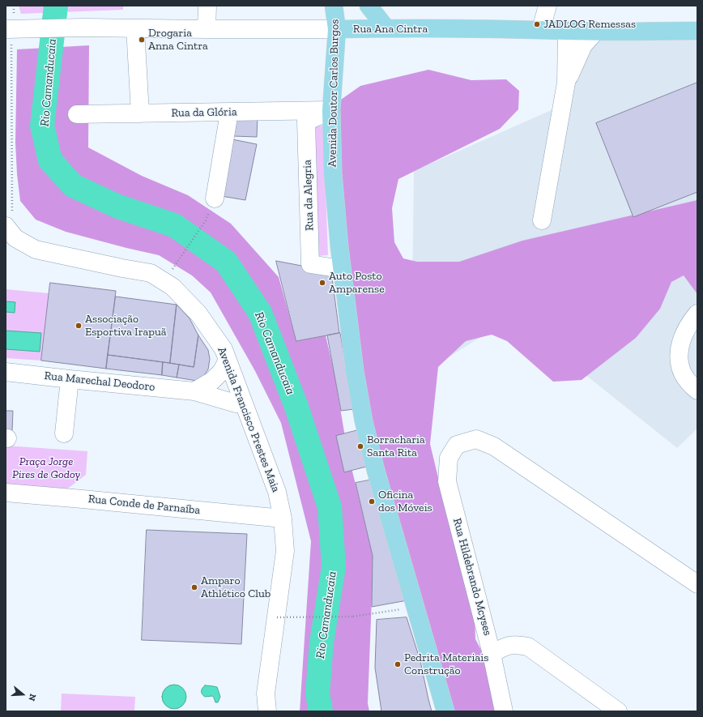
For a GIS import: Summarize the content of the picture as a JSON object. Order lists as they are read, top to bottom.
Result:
{
  "streets": {
    "main road": ["Rua Ana Cintra", "Avenida Doutor Carlos Burgos"],
    "street": [
      "Rua da Glória",
      "Rua da Alegria",
      "Rua Marechal Deodoro",
      "Avenida Francisco Prestes Maia",
      "Rua Conde de Parnaíba",
      "Rua Hildebrando Mcyses"
    ]
  },
  "crossings": [
    ["Rua Ana Cintra", "Avenida Doutor Carlos Burgos"],
    ["Avenida Doutor Carlos Burgos", "Rua da Glória"],
    ["Avenida Doutor Carlos Burgos", "Rua da Alegria"],
    ["Rua da Glória", "Rua da Alegria"],
    ["Rua Marechal Deodoro", "Avenida Francisco Prestes Maia"],
    ["Avenida Francisco Prestes Maia", "Rua Conde de Parnaíba"]
  ],
  "water": ["Rio Camanducaia"],
  "parks": ["Praça Jorge Pires de Godoy"],
  "places": [
    "JADLOG Remessas",
    "Drogaria Anna Cintra",
    "Auto Posto Amparense",
    "Associação Esportiva Irapuã",
    "Borracharia Santa Rita",
    "Oficina dos Móveis",
    "Amparo Athlético Club",
    "Pedrita Materiais Construção"
  ],
  "north": "right"
}
